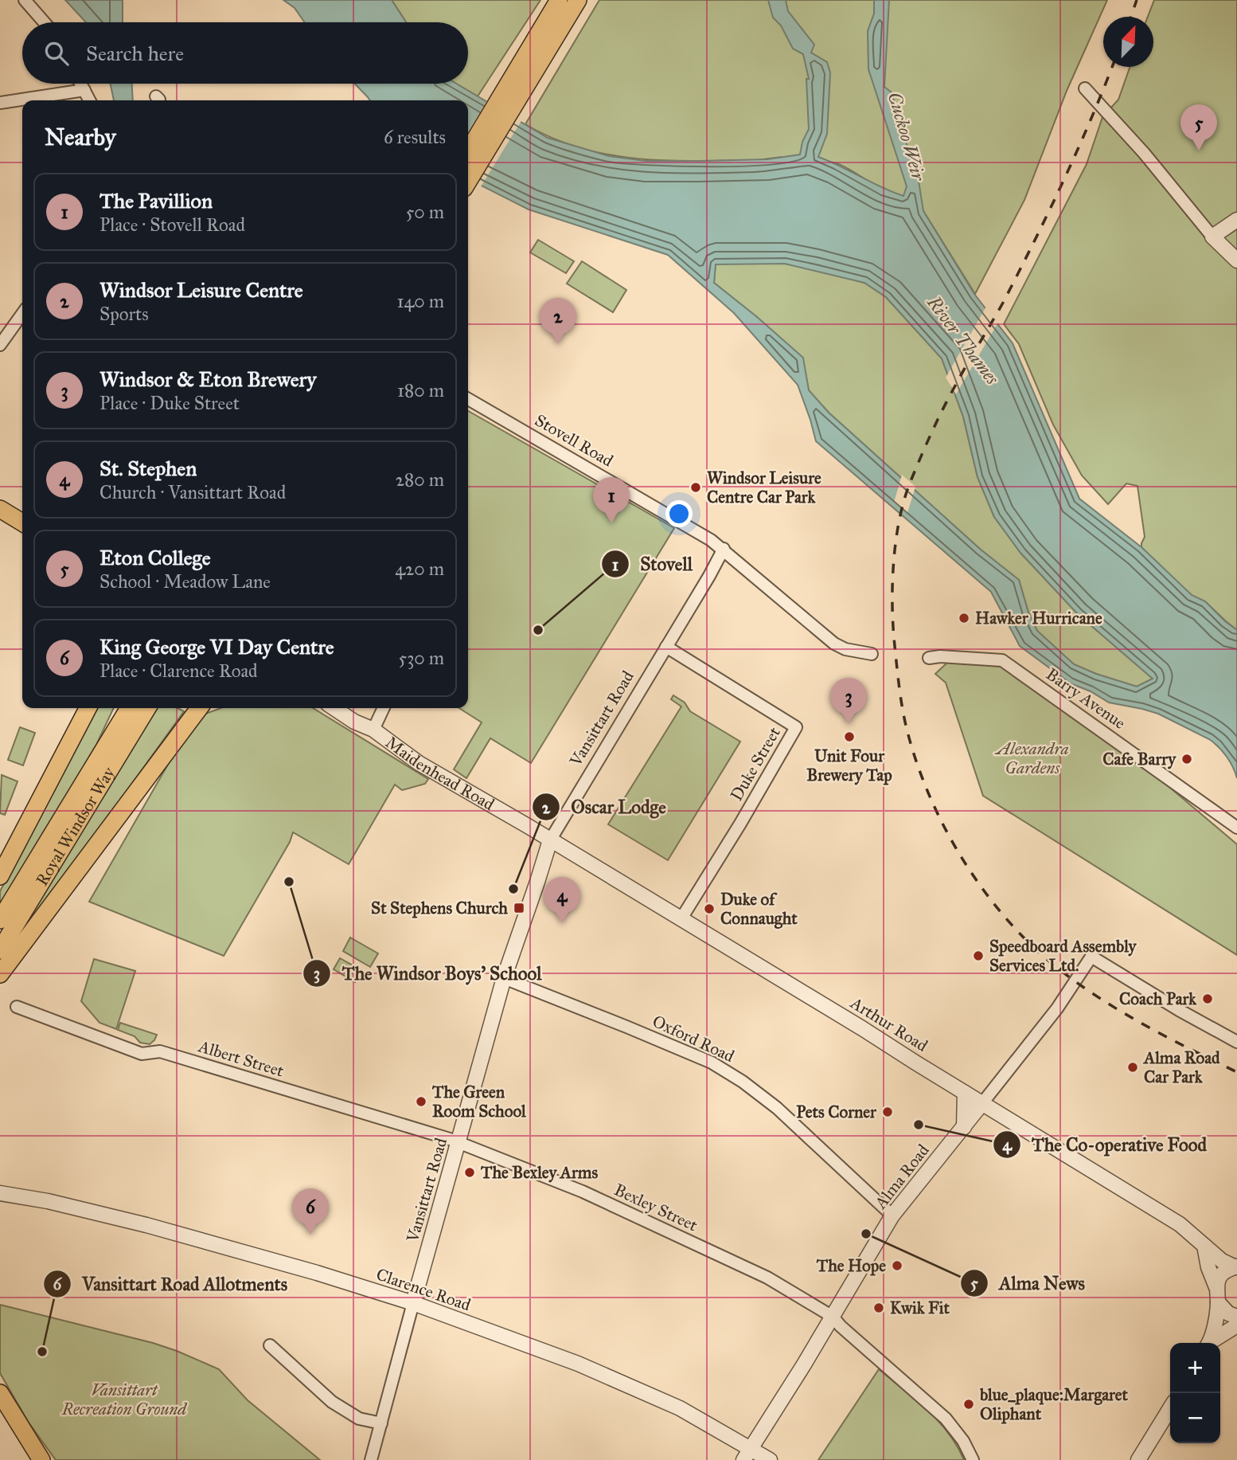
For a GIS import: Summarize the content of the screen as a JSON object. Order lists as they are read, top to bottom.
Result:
{
  "streets": {
    "main road": ["Royal Windsor Way"],
    "street": [
      "Stovell Road",
      "Barry Avenue",
      "Vansittart Road",
      "Duke Street",
      "Maidenhead Road",
      "Arthur Road",
      "Oxford Road",
      "Albert Street",
      "Alma Road",
      "Bexley Street",
      "Clarence Road"
    ]
  },
  "crossings": [
    ["Stovell Road", "Vansittart Road"],
    ["Vansittart Road", "Duke Street"],
    ["Vansittart Road", "Maidenhead Road"],
    ["Vansittart Road", "Arthur Road"],
    ["Vansittart Road", "Oxford Road"],
    ["Vansittart Road", "Albert Street"],
    ["Vansittart Road", "Bexley Street"],
    ["Vansittart Road", "Clarence Road"],
    ["Duke Street", "Arthur Road"],
    ["Maidenhead Road", "Arthur Road"],
    ["Arthur Road", "Alma Road"],
    ["Oxford Road", "Alma Road"],
    ["Albert Street", "Bexley Street"],
    ["Alma Road", "Bexley Street"],
    ["Alma Road", "Clarence Road"]
  ],
  "water": ["Cuckoo Weir", "River Thames"],
  "parks": ["Alexandra Gardens", "Vansittart Recreation Ground"],
  "places": {
    "other": [
      "Windsor Leisure Centre Car Park",
      "Hawker Hurricane",
      "Stovell",
      "Unit Four Brewery Tap",
      "Cafe Barry",
      "The Windsor Boys' School",
      "Oscar Lodge",
      "Duke of Connaught",
      "Speedboard Assembly Services Ltd.",
      "Coach Park",
      "Alma Road Car Park",
      "The Green Room School",
      "Pets Corner",
      "The Co-operative Food",
      "The Bexley Arms",
      "Alma News",
      "The Hope",
      "Kwik Fit",
      "Vansittart Road Allotments",
      "blue_plaque:Margaret Oliphant"
    ],
    "transit": ["St Stephens Church"]
  },
  "north": "top right",
  "page": {
    "search": "Search here",
    "heading": ["Nearby", "6 results"],
    "pins": [
      "5",
      "2",
      "1",
      "3",
      "4",
      "6"
    ],
    "list": [
      {
        "mark": "1",
        "name": "The Pavillion",
        "note": "Place · Stovell Road",
        "value": "50 m"
      },
      {
        "mark": "2",
        "name": "Windsor Leisure Centre",
        "note": "Sports",
        "value": "140 m"
      },
      {
        "mark": "3",
        "name": "Windsor & Eton Brewery",
        "note": "Place · Duke Street",
        "value": "180 m"
      },
      {
        "mark": "4",
        "name": "St. Stephen",
        "note": "Church · Vansittart Road",
        "value": "280 m"
      },
      {
        "mark": "5",
        "name": "Eton College",
        "note": "School · Meadow Lane",
        "value": "420 m"
      },
      {
        "mark": "6",
        "name": "King George VI Day Centre",
        "note": "Place · Clarence Road",
        "value": "530 m"
      }
    ],
    "map_buttons": ["+", "−"]
  }
}
